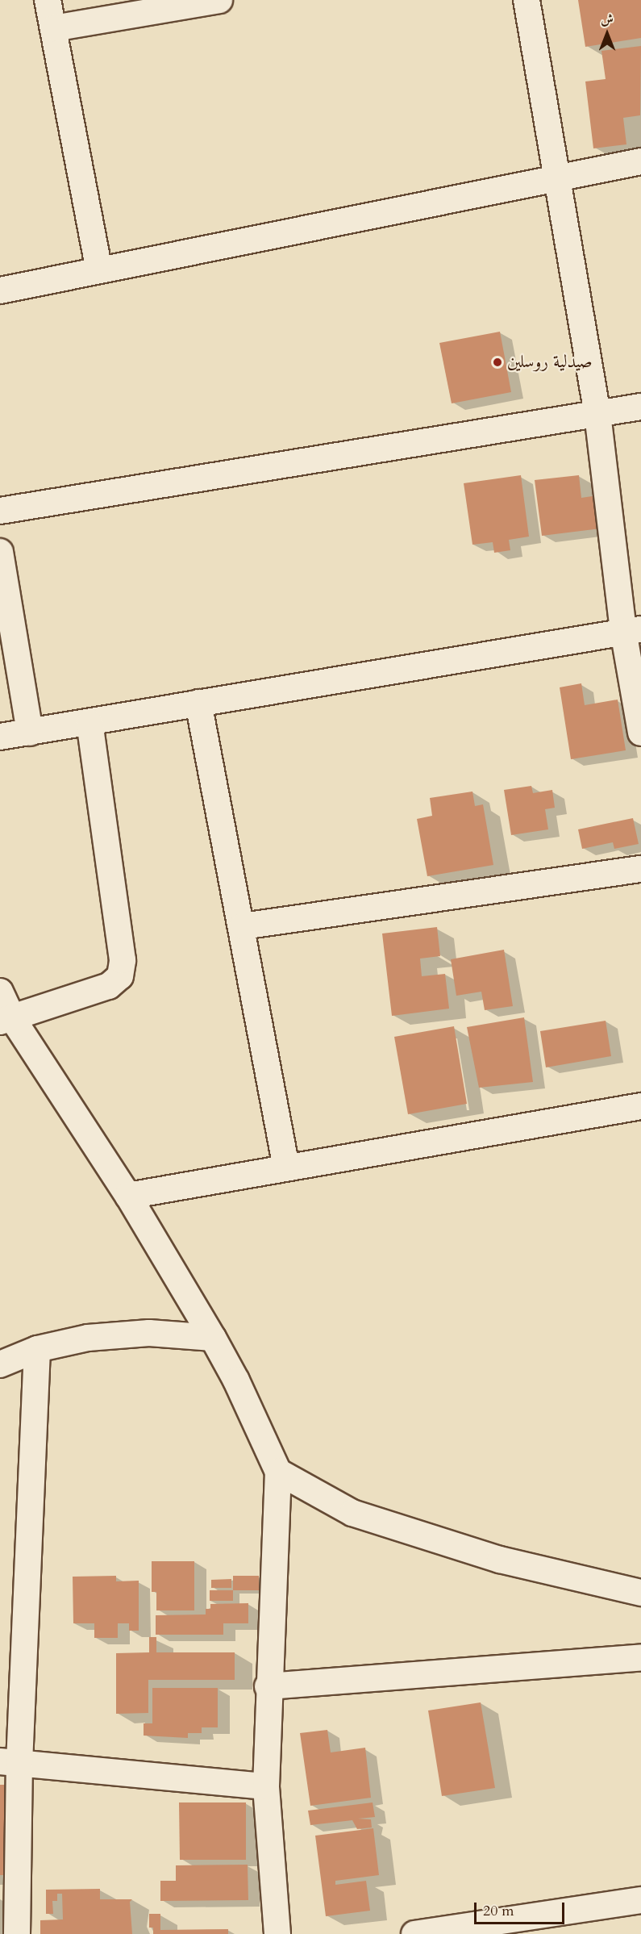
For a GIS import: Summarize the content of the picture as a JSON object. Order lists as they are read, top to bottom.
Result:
{
  "places": ["صيدلية روسلين"],
  "scale_bar": "20 m",
  "north": "top"
}
